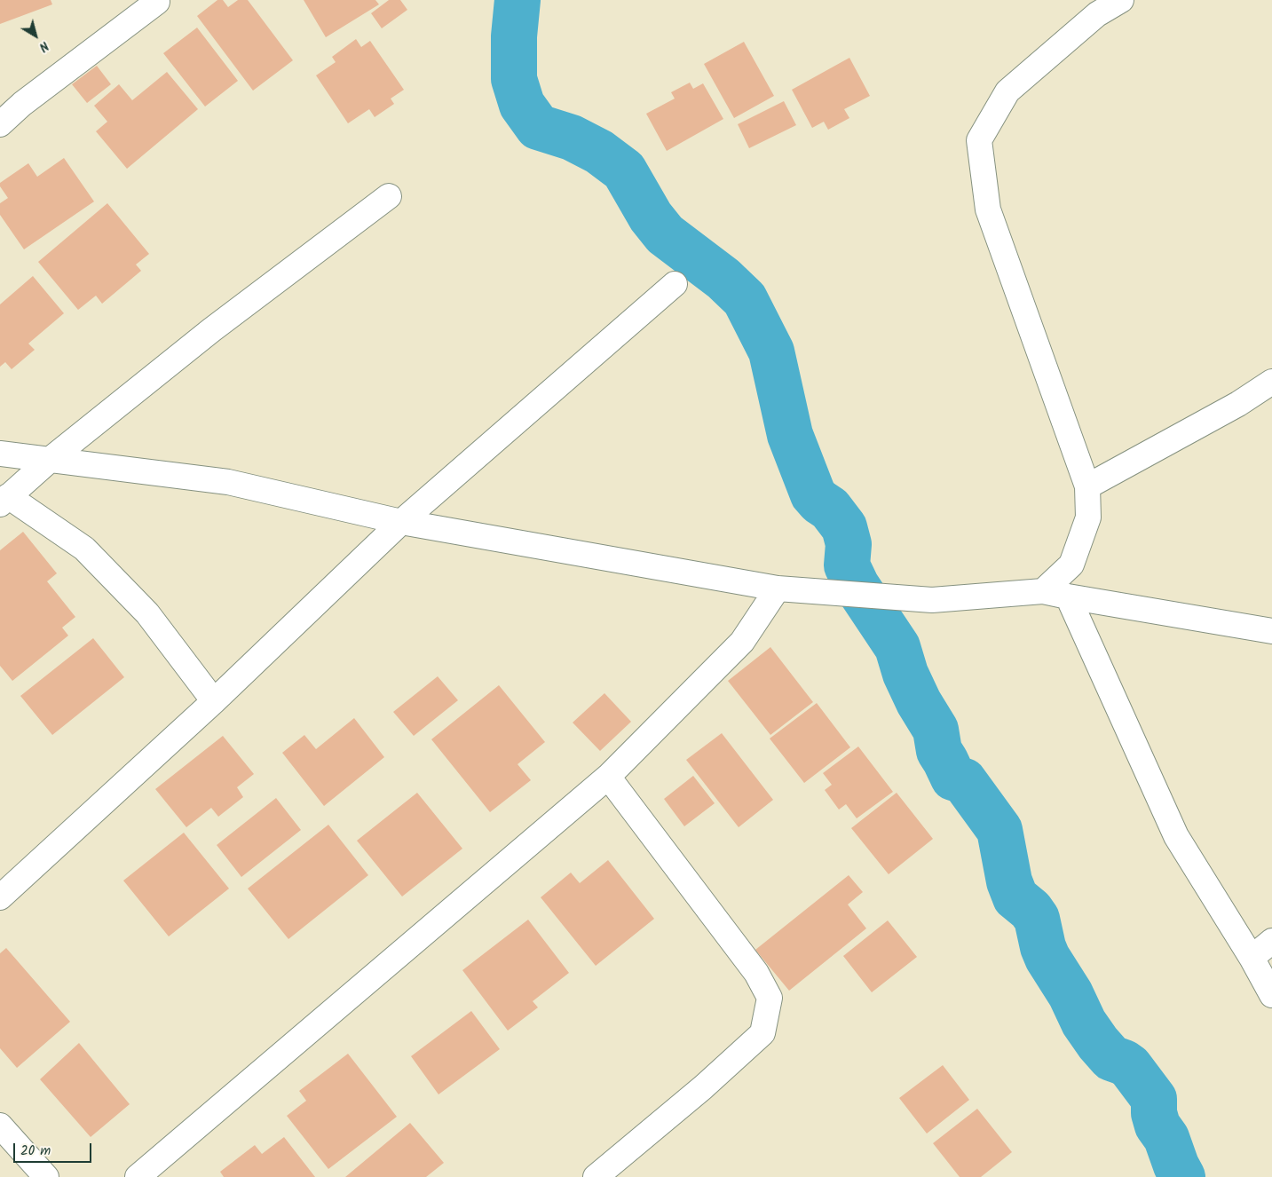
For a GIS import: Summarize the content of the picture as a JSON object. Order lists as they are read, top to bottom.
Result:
{
  "scale_bar": "20 m",
  "north": "bottom right"
}
